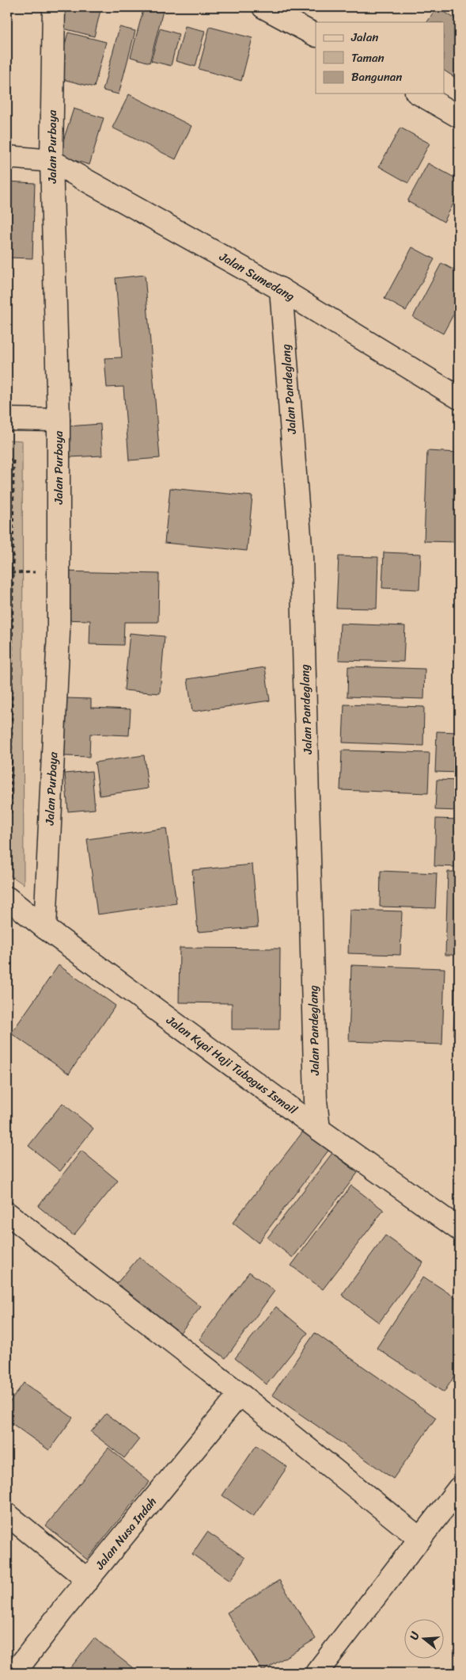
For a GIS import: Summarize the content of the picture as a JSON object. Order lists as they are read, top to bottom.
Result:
{
  "streets": {
    "street": [
      "Jalan Purbaya",
      "Jalan Sumedang",
      "Jalan Pandeglang",
      "Jalan Kyai Haji Tubagus Ismail",
      "Jalan Nusa Indah"
    ]
  },
  "crossings": [
    ["Jalan Purbaya", "Jalan Sumedang"],
    ["Jalan Purbaya", "Jalan Kyai Haji Tubagus Ismail"],
    ["Jalan Sumedang", "Jalan Pandeglang"],
    ["Jalan Pandeglang", "Jalan Kyai Haji Tubagus Ismail"]
  ],
  "legend": ["Jalan", "Taman", "Bangunan"],
  "north": "left"
}
